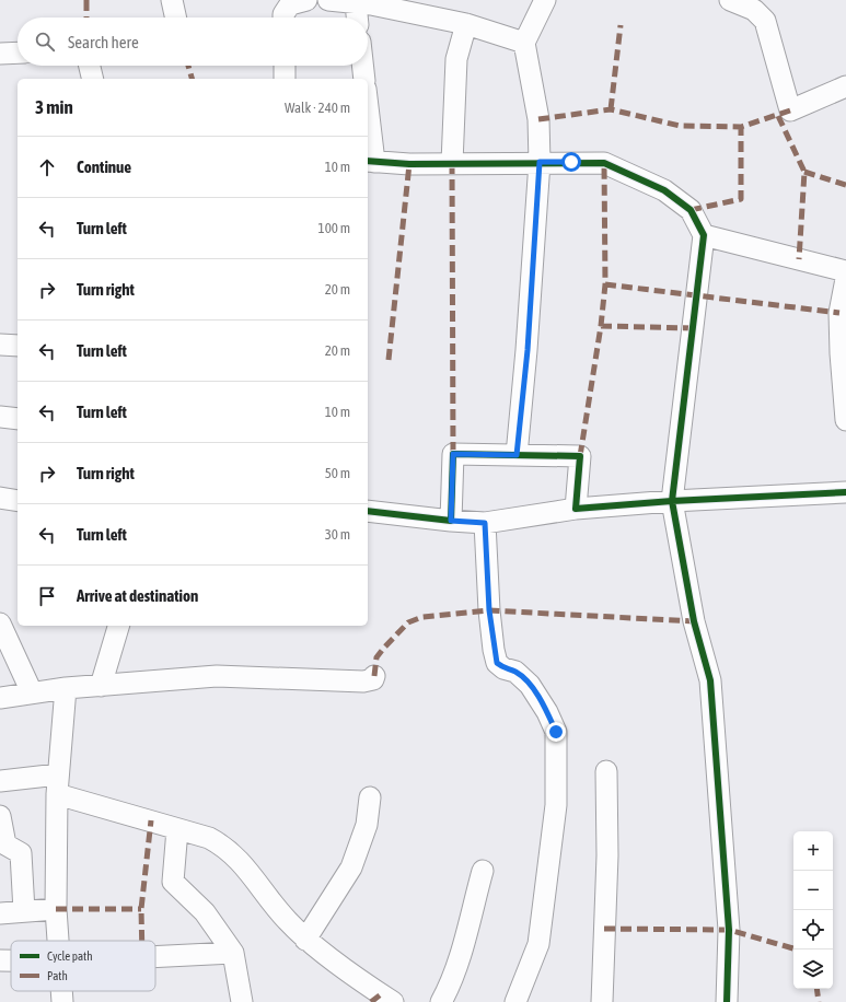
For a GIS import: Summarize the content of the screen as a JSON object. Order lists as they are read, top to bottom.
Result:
{
  "legend": ["Cycle path", "Path"],
  "page": {
    "search": "Search here",
    "heading": ["3 min", "Walk · 240 m"],
    "list": [
      ["Continue", "10 m"],
      ["Turn left", "100 m"],
      ["Turn right", "20 m"],
      ["Turn left", "20 m"],
      ["Turn left", "10 m"],
      ["Turn right", "50 m"],
      ["Turn left", "30 m"],
      "Arrive at destination"
    ],
    "map_buttons": ["+", "−"]
  }
}
